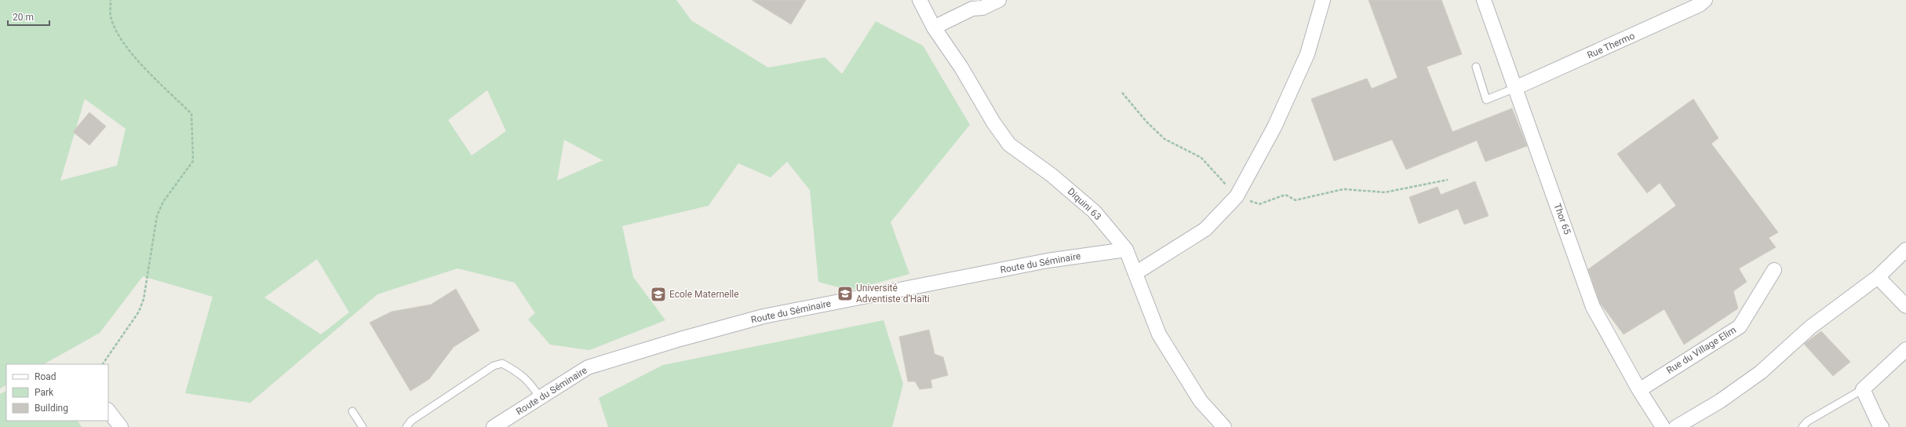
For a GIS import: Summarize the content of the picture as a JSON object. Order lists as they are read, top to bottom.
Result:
{
  "streets": {
    "street": [
      "Rue Thermo",
      "Diquini 63",
      "Thor 65",
      "Route du Séminaire",
      "Rue du Village Elim"
    ]
  },
  "crossings": [
    ["Rue Thermo", "Thor 65"],
    ["Diquini 63", "Route du Séminaire"],
    ["Thor 65", "Rue du Village Elim"]
  ],
  "places": {
    "school or university": ["Université Adventiste d’Haïti", "Ecole Maternelle"]
  },
  "legend": ["Road", "Park", "Building"],
  "scale_bar": "20 m"
}
